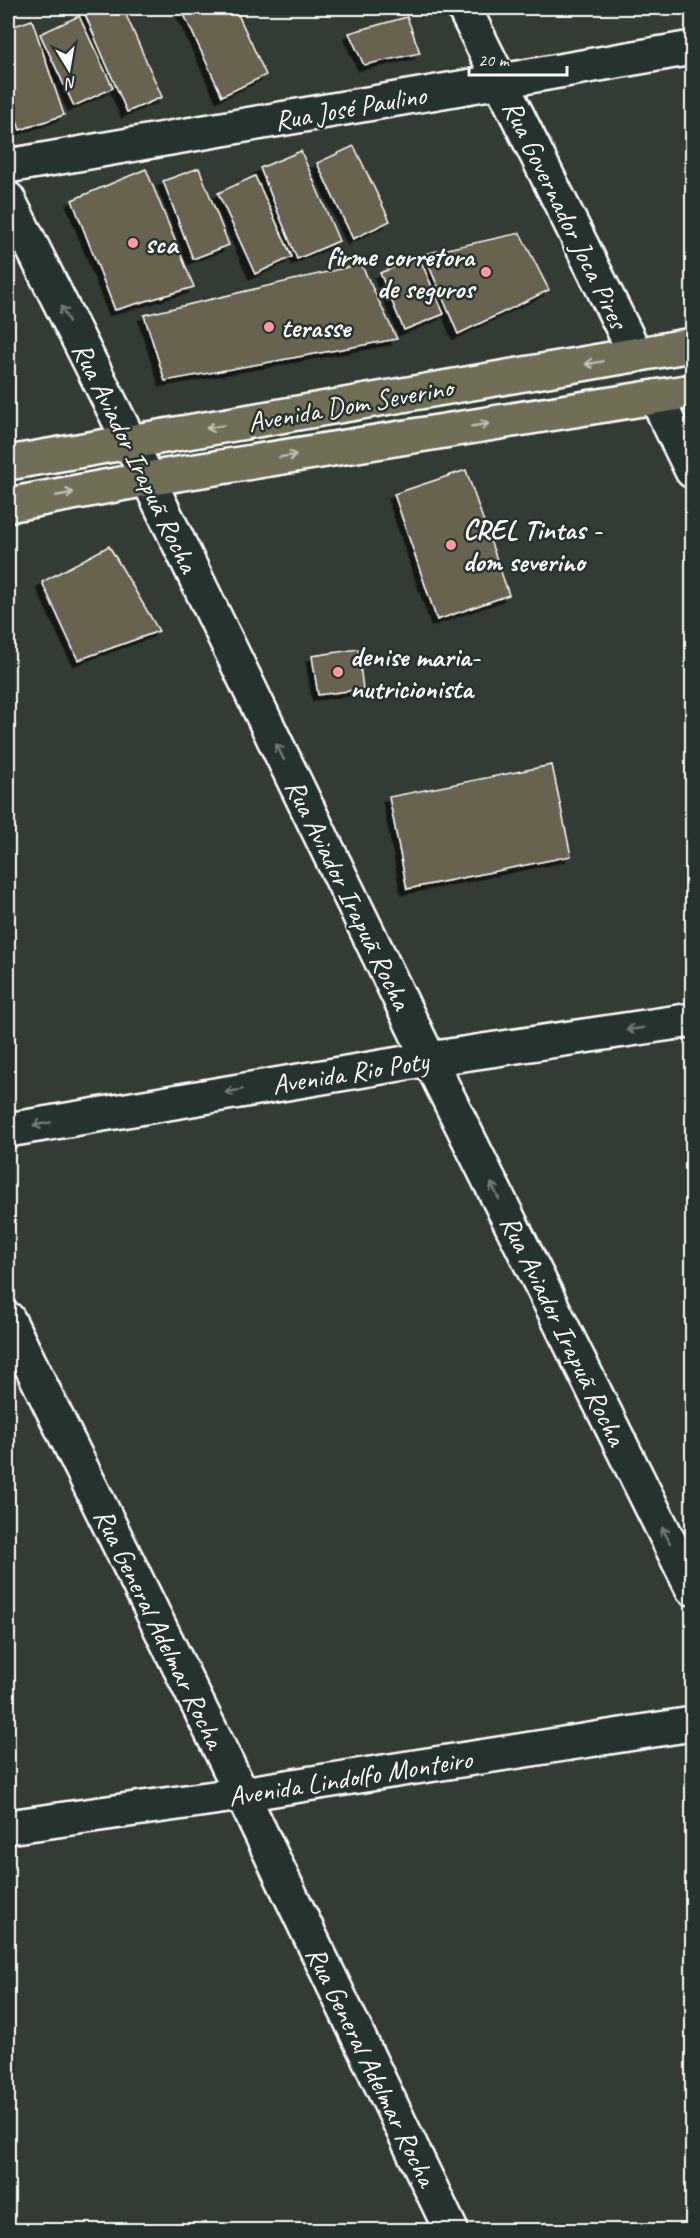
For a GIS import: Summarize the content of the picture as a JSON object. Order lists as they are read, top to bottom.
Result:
{
  "streets": {
    "main road": ["Avenida Dom Severino"],
    "street": [
      "Rua José Paulino",
      "Rua Governador Joca Pires",
      "Rua Aviador Irapuã Rocha",
      "Avenida Rio Poty",
      "Rua General Adelmar Rocha",
      "Avenida Lindolfo Monteiro"
    ]
  },
  "crossings": [
    ["Rua José Paulino", "Rua Governador Joca Pires"],
    ["Rua Governador Joca Pires", "Avenida Dom Severino"],
    ["Avenida Dom Severino", "Rua Aviador Irapuã Rocha"],
    ["Rua Aviador Irapuã Rocha", "Avenida Rio Poty"],
    ["Rua General Adelmar Rocha", "Avenida Lindolfo Monteiro"]
  ],
  "one_way": ["Rua Aviador Irapuã Rocha", "Avenida Rio Poty"],
  "places": [
    "sca",
    "firme corretora de seguros",
    "terasse",
    "CREL Tintas - dom severino",
    "denise maria- nutricionista"
  ],
  "scale_bar": "20 m",
  "north": "bottom"
}
